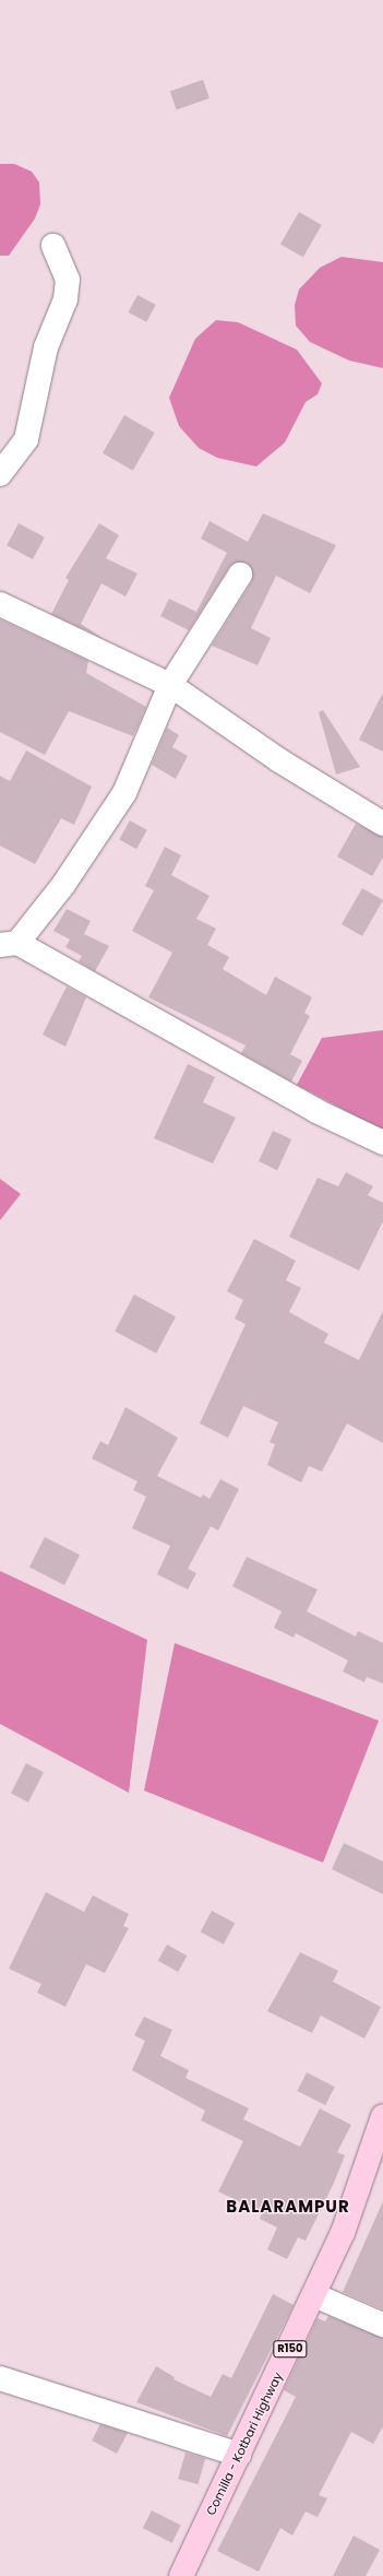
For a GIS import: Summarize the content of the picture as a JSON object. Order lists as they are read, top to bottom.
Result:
{
  "streets": {
    "main road": ["R150", "Comilla - Kotbari Highway"]
  },
  "districts": ["BALARAMPUR"]
}
